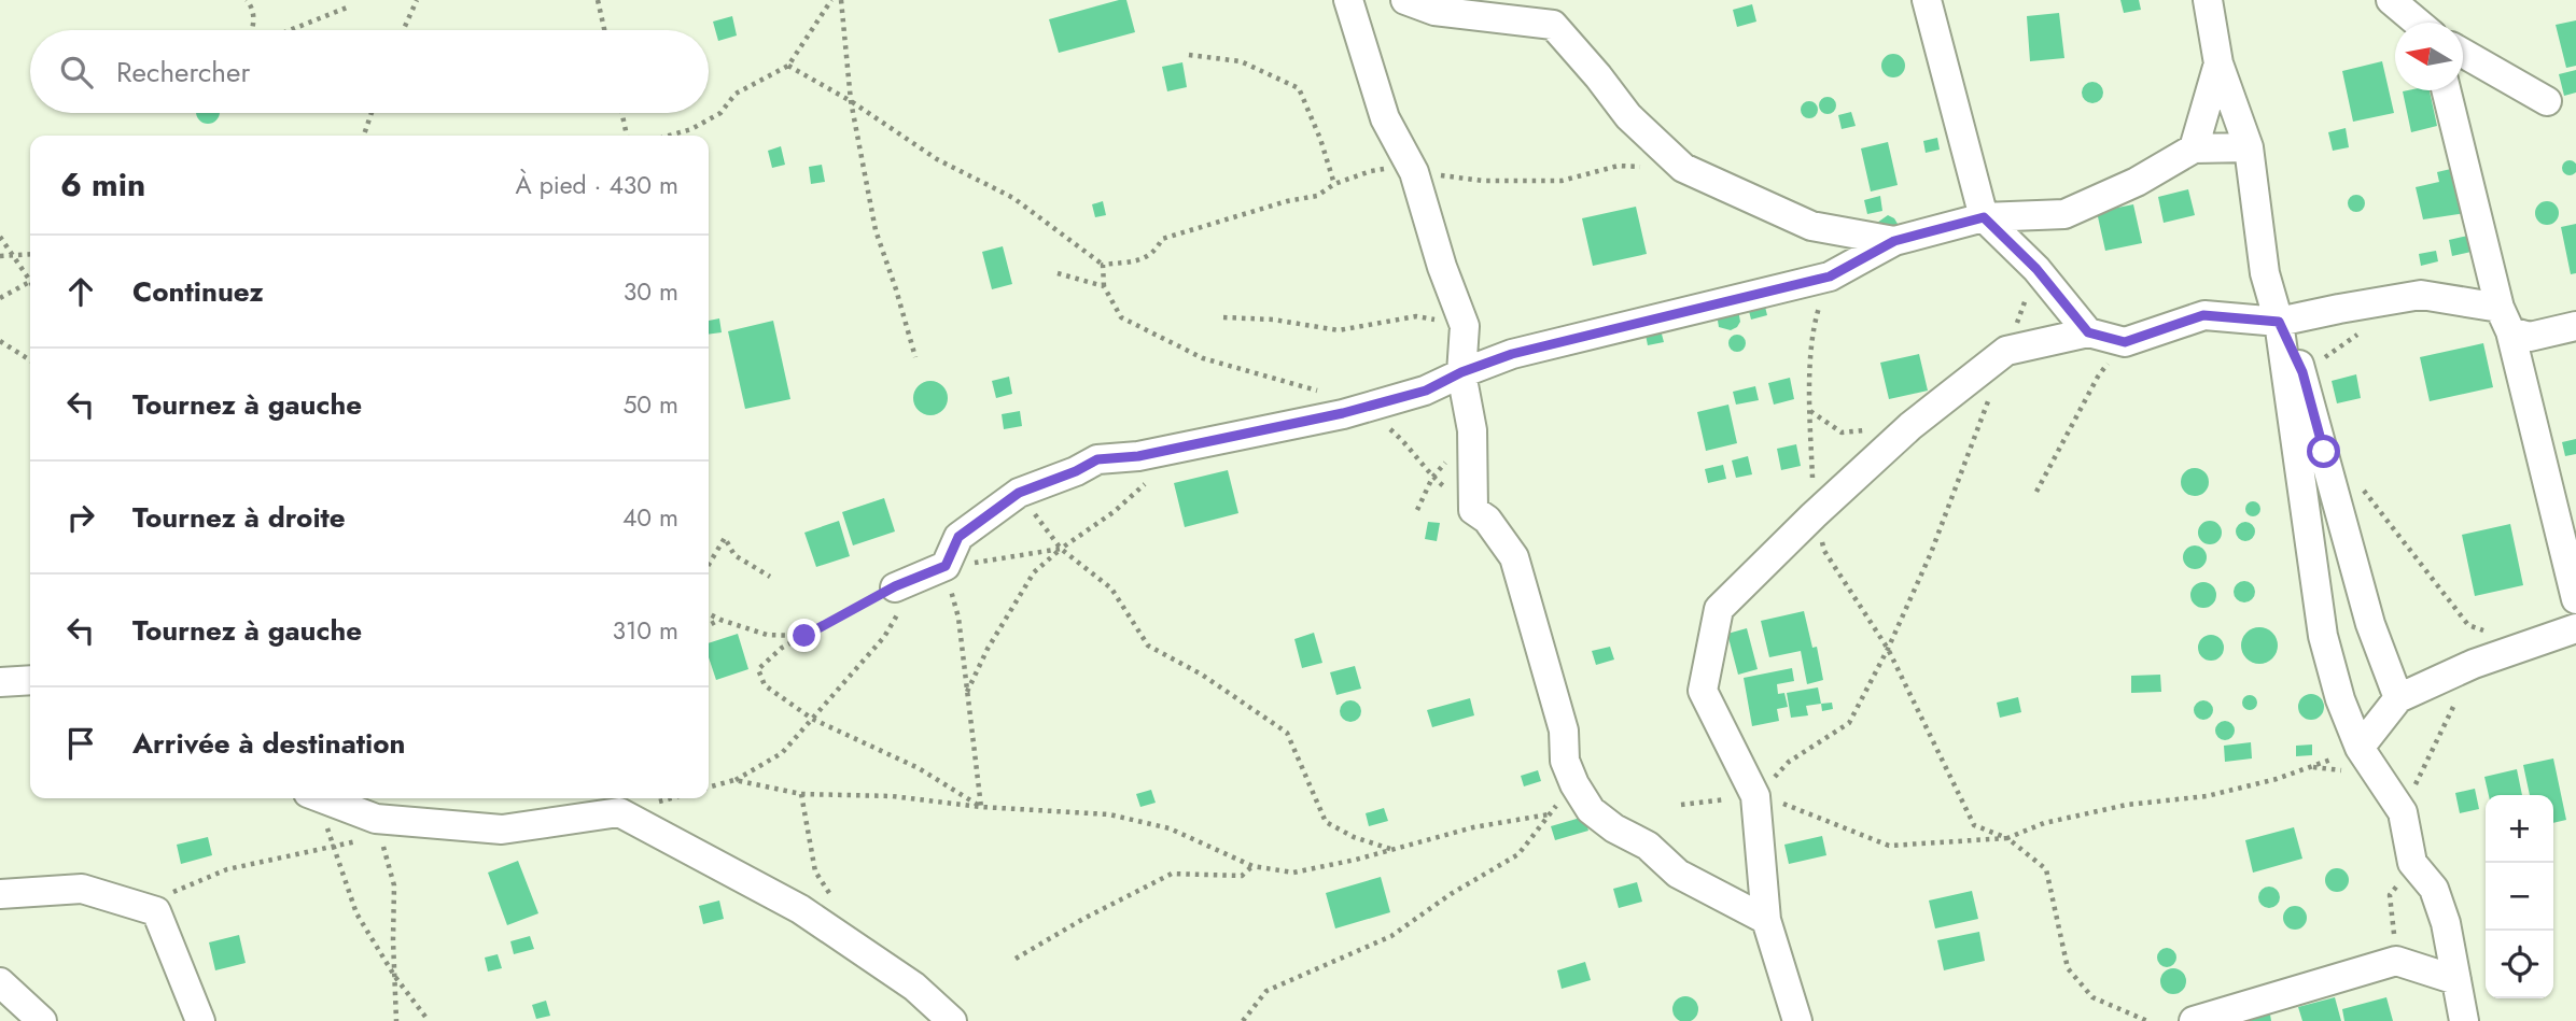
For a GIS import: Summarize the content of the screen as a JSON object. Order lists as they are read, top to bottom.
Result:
{
  "north": "left",
  "page": {
    "search": "Rechercher",
    "heading": ["6 min", "À pied · 430 m"],
    "list": [
      ["Continuez", "30 m"],
      ["Tournez à gauche", "50 m"],
      ["Tournez à droite", "40 m"],
      ["Tournez à gauche", "310 m"],
      "Arrivée à destination"
    ],
    "map_buttons": ["+", "−"]
  }
}
